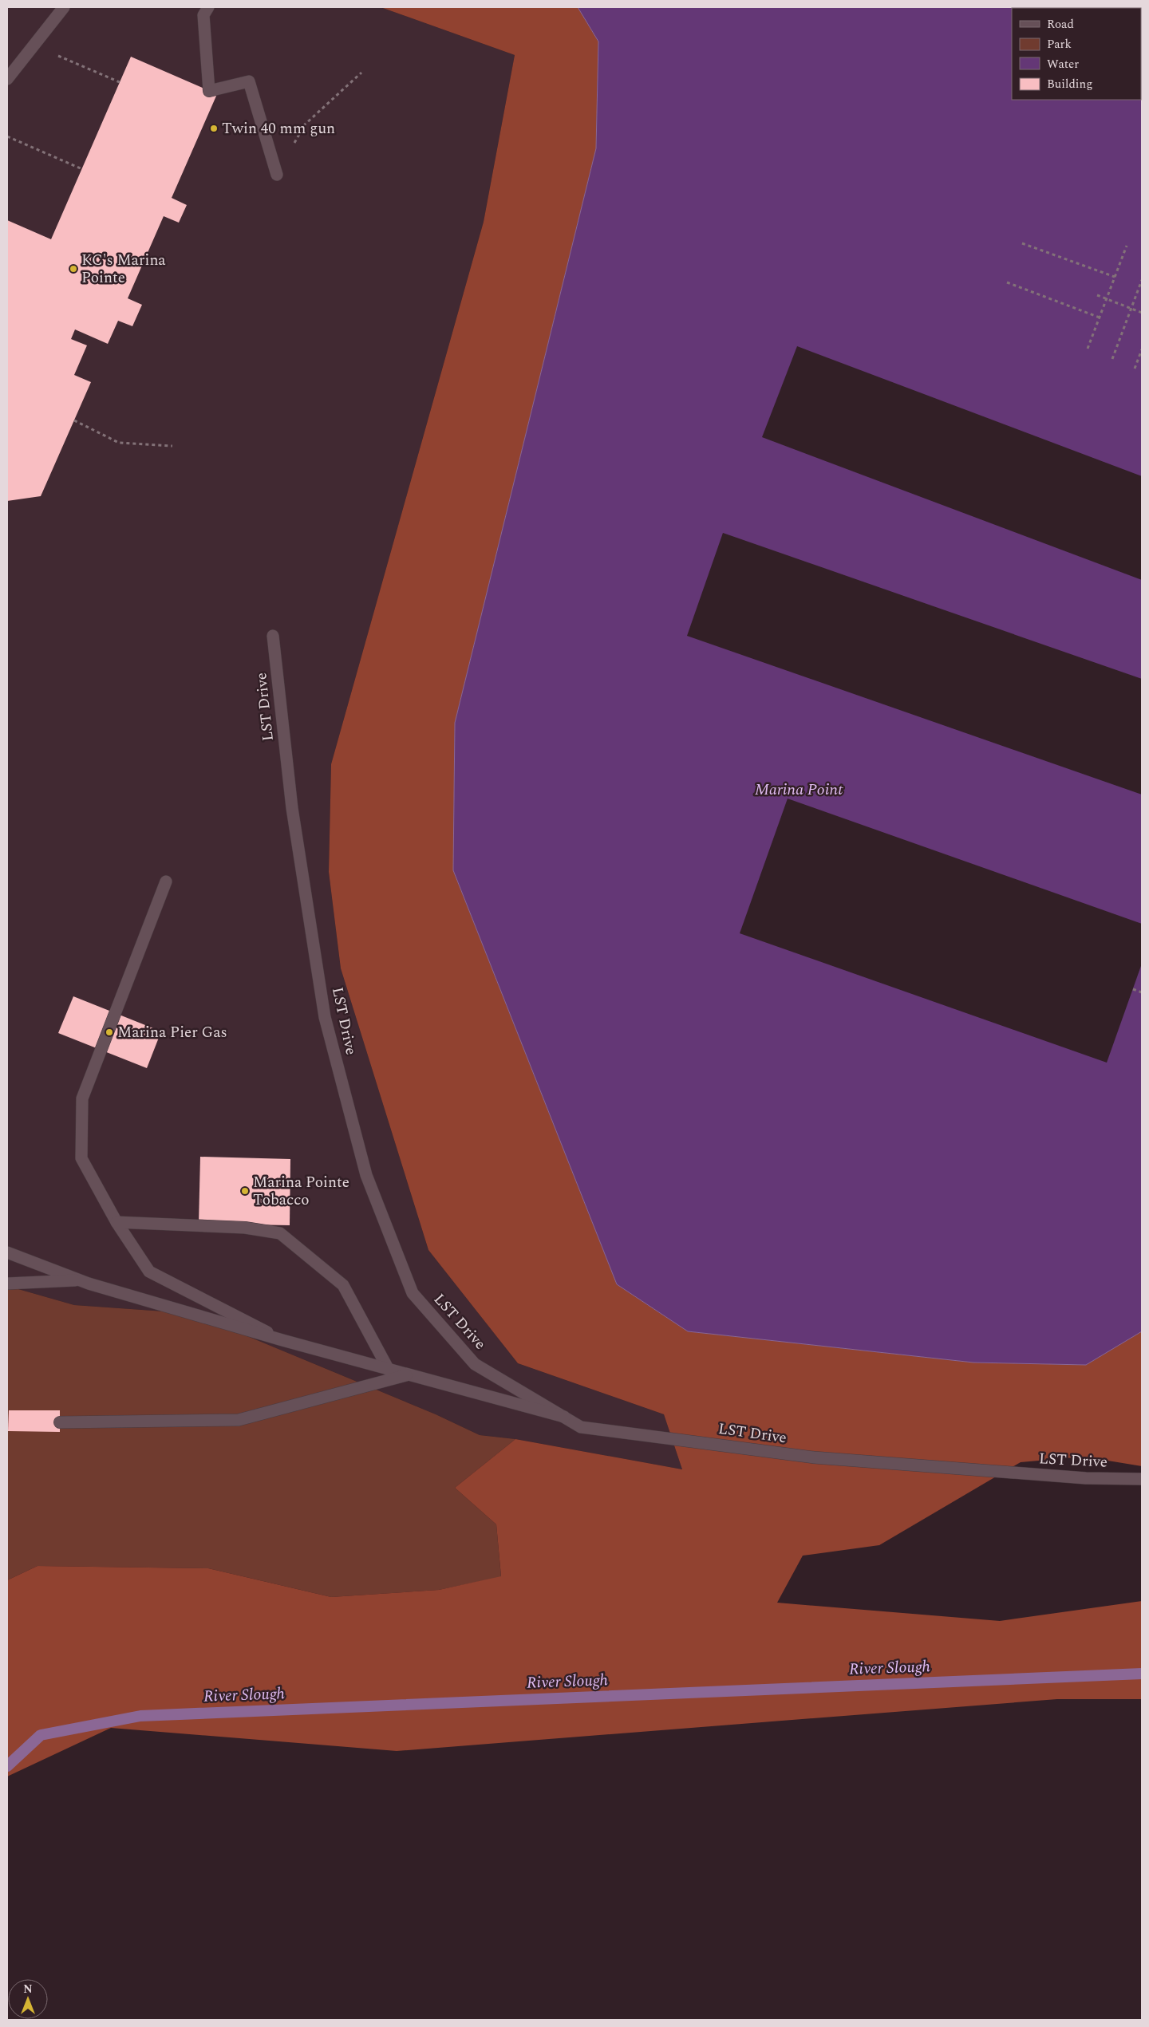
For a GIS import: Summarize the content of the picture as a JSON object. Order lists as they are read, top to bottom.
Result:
{
  "streets": {
    "street": ["LST Drive"]
  },
  "water": ["Marina Point", "River Slough"],
  "places": [
    "Twin 40 mm gun",
    "KC's Marina Pointe",
    "Marina Pier Gas",
    "Marina Pointe Tobacco"
  ],
  "legend": [
    "Road",
    "Park",
    "Water",
    "Building"
  ],
  "north": "top"
}
